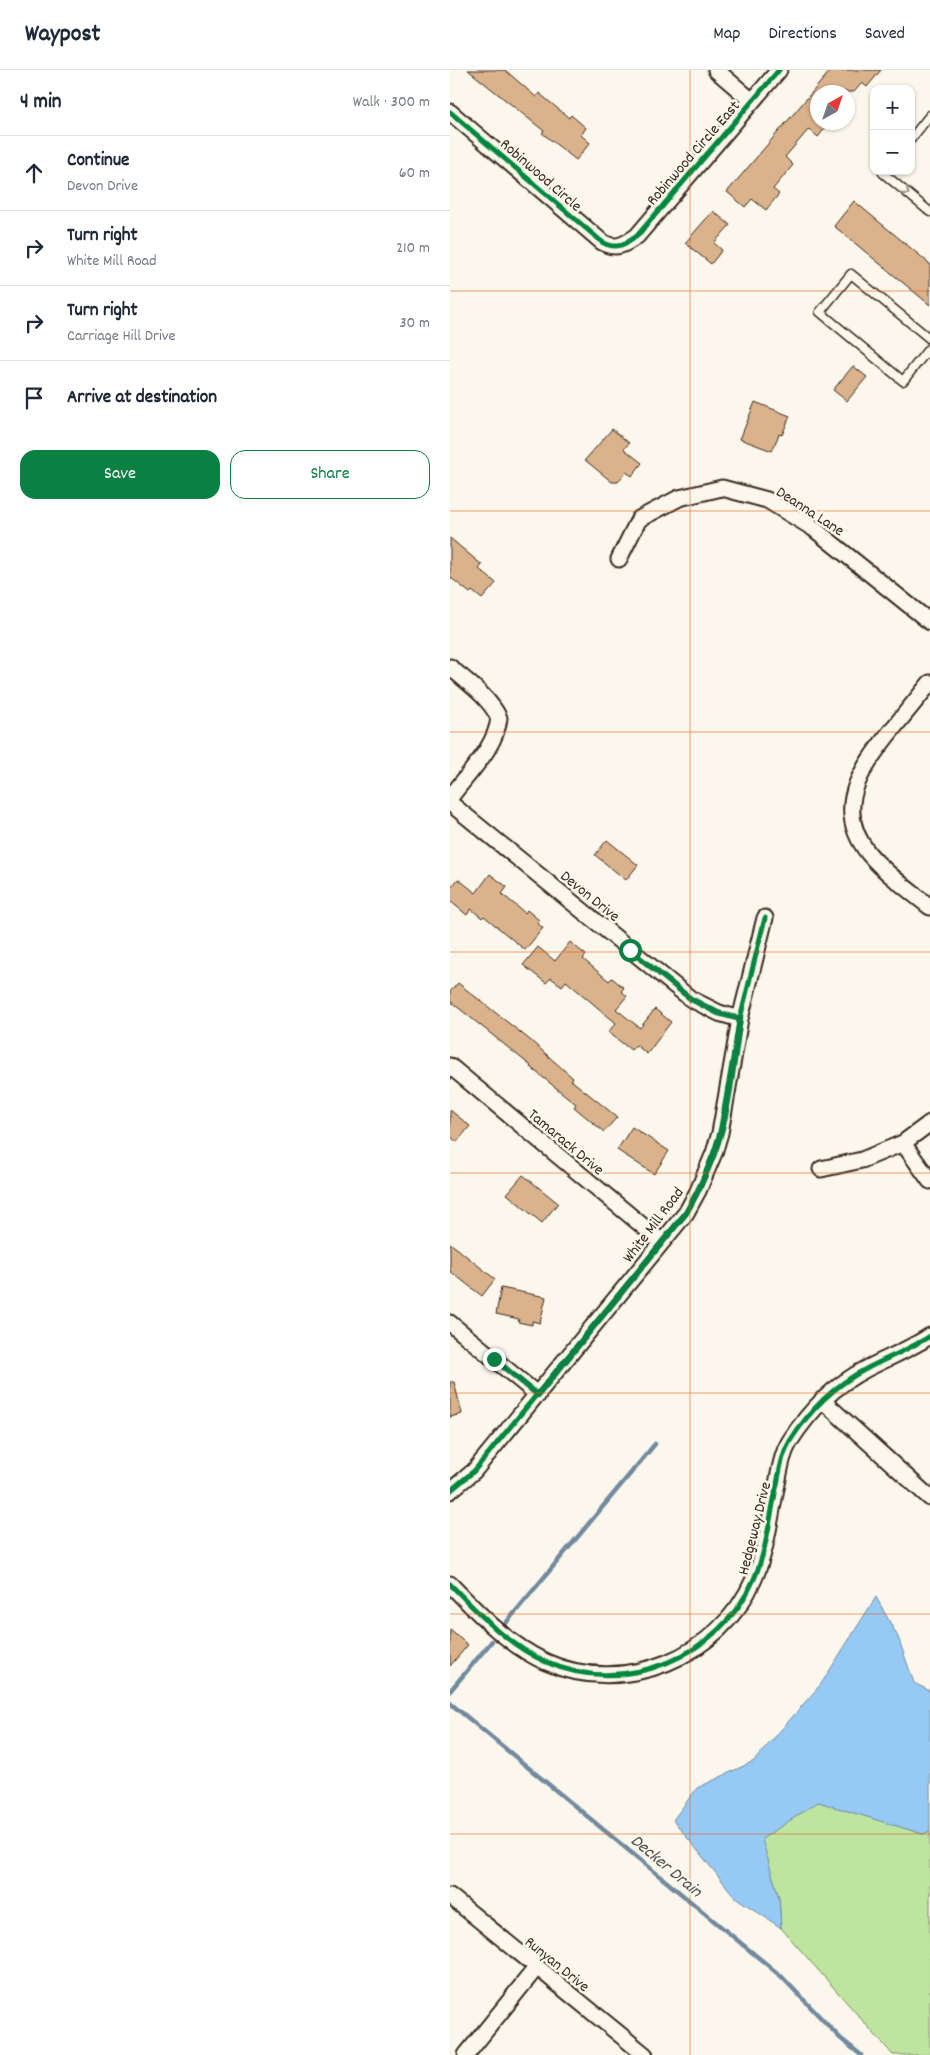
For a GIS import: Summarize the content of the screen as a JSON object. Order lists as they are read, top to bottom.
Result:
{
  "streets": {
    "street": [
      "Robinwood Circle East",
      "Robinwood Circle",
      "Deanna Lane",
      "Devon Drive",
      "Tamarack Drive",
      "White Mill Road",
      "Hedgeway Drive",
      "Runyan Drive"
    ]
  },
  "crossings": [
    ["Robinwood Circle East", "Robinwood Circle"],
    ["Devon Drive", "White Mill Road"],
    ["Tamarack Drive", "White Mill Road"]
  ],
  "water": ["Decker Drain"],
  "north": "top right",
  "page": {
    "header": "Waypost",
    "nav": ["Map", "Directions", "Saved"],
    "heading": ["4 min", "Walk · 300 m"],
    "map_buttons": ["+", "−"],
    "list": [
      ["Continue", "Devon Drive", "60 m"],
      ["Turn right", "White Mill Road", "210 m"],
      ["Turn right", "Carriage Hill Drive", "30 m"],
      "Arrive at destination"
    ],
    "buttons": ["Save", "Share"]
  }
}
